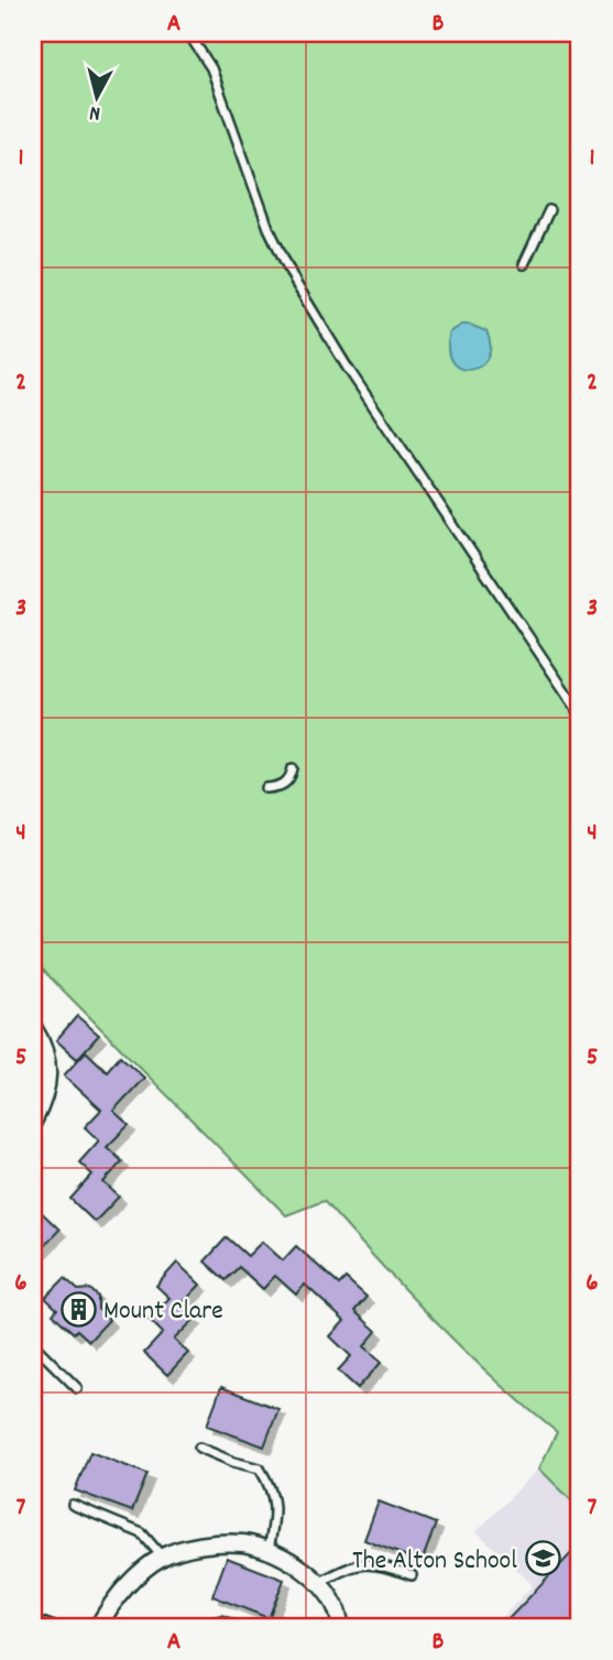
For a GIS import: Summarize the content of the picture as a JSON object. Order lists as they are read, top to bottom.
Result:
{
  "places": {
    "building": ["Mount Clare"],
    "school or university": ["The Alton School"]
  },
  "north": "bottom",
  "grid": {
    "columns": ["A", "B"],
    "rows": [
      "1",
      "2",
      "3",
      "4",
      "5",
      "6",
      "7"
    ]
  }
}
